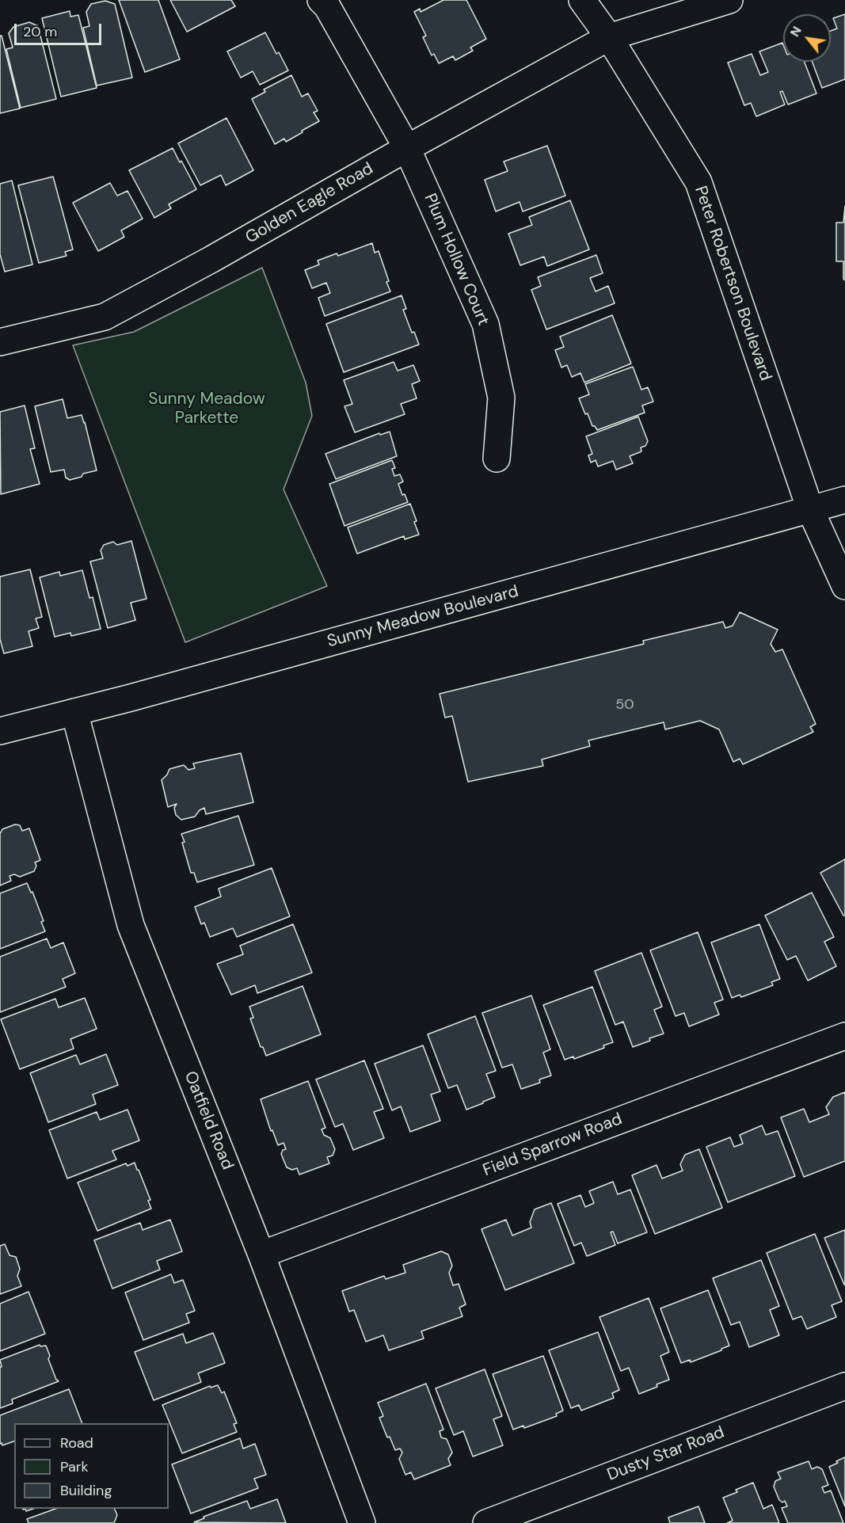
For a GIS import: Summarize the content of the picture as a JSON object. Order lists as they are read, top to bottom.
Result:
{
  "streets": {
    "street": [
      "Golden Eagle Road",
      "Plum Hollow Court",
      "Peter Robertson Boulevard",
      "Sunny Meadow Boulevard",
      "Oatfield Road",
      "Field Sparrow Road",
      "Dusty Star Road"
    ]
  },
  "crossings": [
    ["Golden Eagle Road", "Plum Hollow Court"],
    ["Golden Eagle Road", "Peter Robertson Boulevard"],
    ["Peter Robertson Boulevard", "Sunny Meadow Boulevard"],
    ["Sunny Meadow Boulevard", "Oatfield Road"],
    ["Oatfield Road", "Field Sparrow Road"]
  ],
  "parks": ["Sunny Meadow Parkette"],
  "house_numbers": ["50"],
  "legend": ["Road", "Park", "Building"],
  "scale_bar": "20 m",
  "north": "top left"
}
